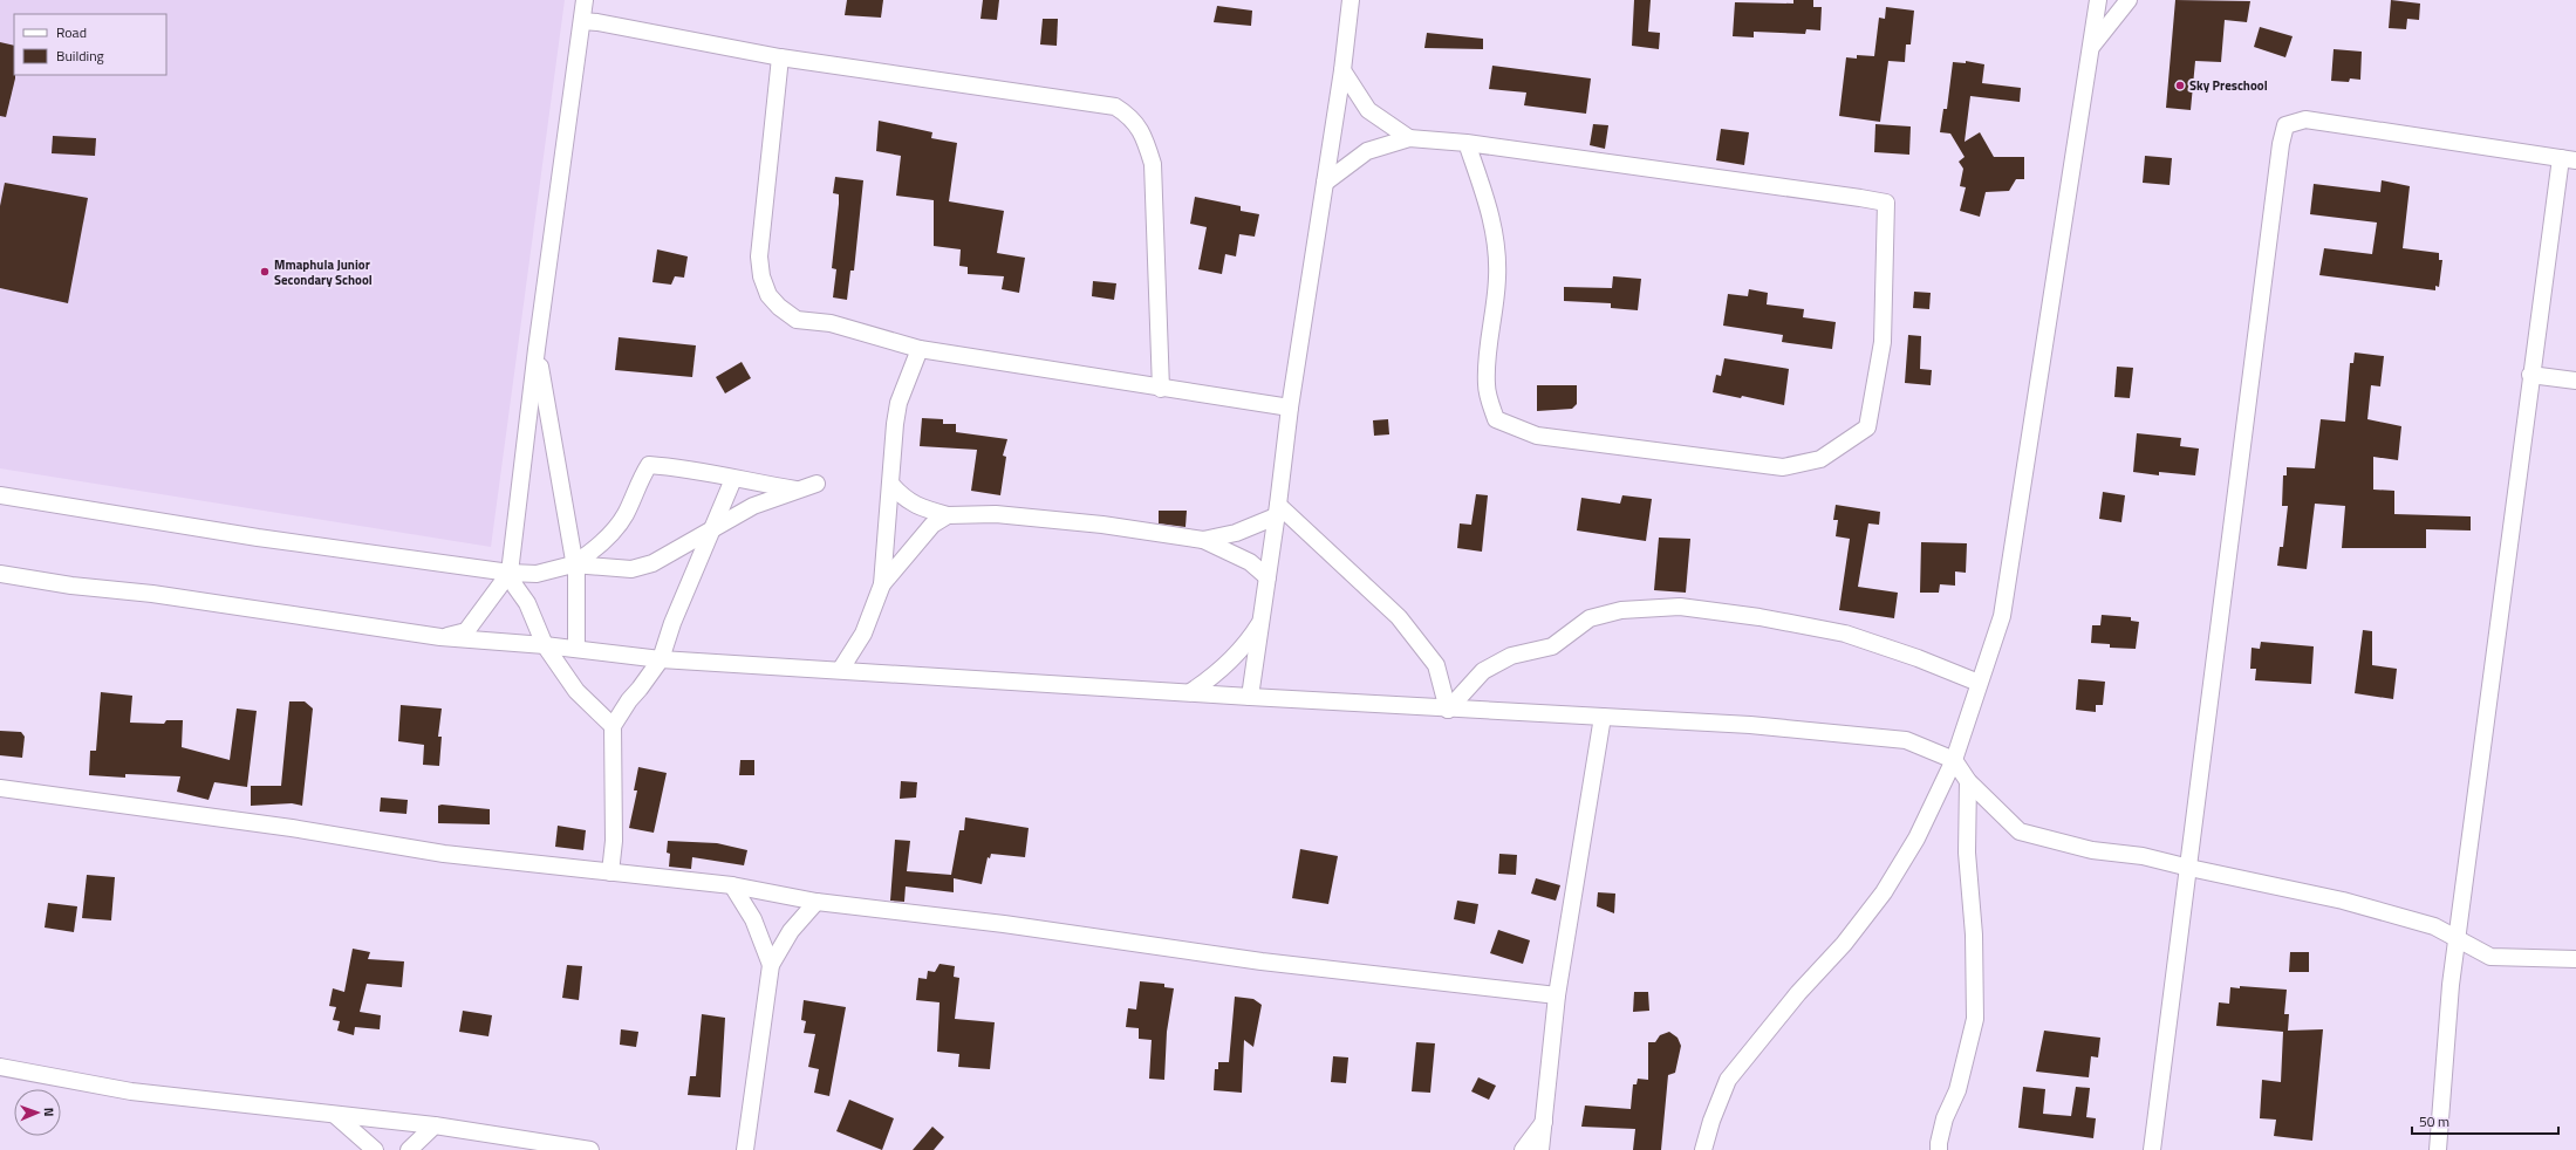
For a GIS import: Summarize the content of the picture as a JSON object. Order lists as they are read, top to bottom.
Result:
{
  "places": ["Sky Preschool", "Mmaphula Junior Secondary School"],
  "legend": ["Road", "Building"],
  "scale_bar": "50 m",
  "north": "right"
}
